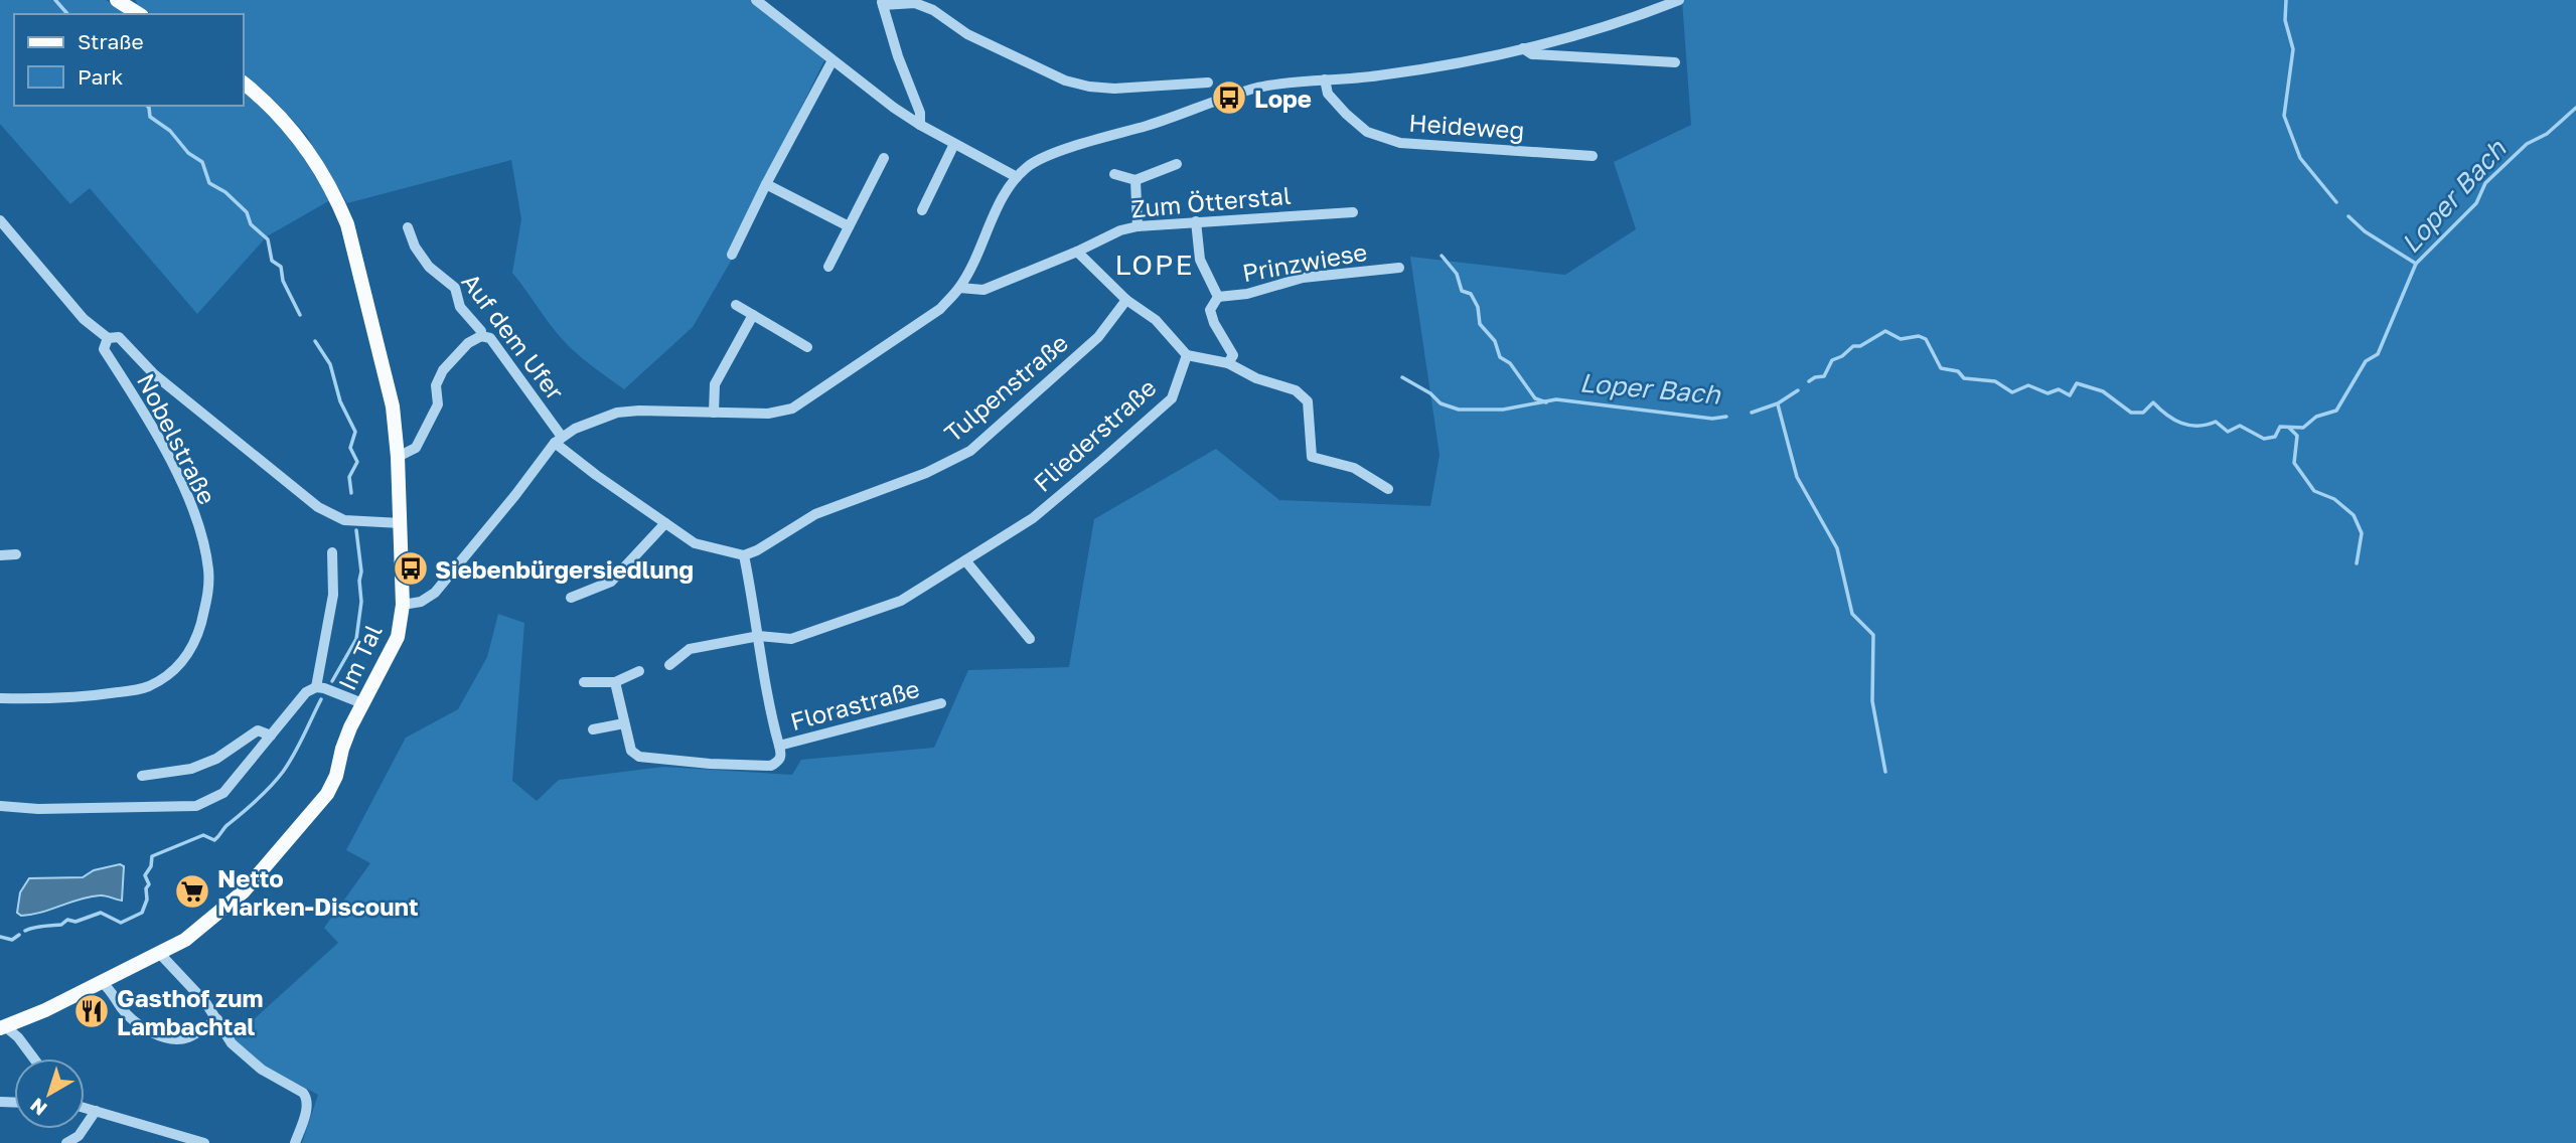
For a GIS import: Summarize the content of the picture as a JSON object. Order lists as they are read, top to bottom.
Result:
{
  "streets": {
    "main road": ["Im Tal"],
    "street": [
      "Heideweg",
      "Zum Ötterstal",
      "Prinzwiese",
      "Auf dem Ufer",
      "Tulpenstraße",
      "Fliederstraße",
      "Nobelstraße",
      "Florastraße"
    ]
  },
  "crossings": [
    ["Tulpenstraße", "Florastraße"],
    ["Fliederstraße", "Florastraße"]
  ],
  "districts": ["LOPE"],
  "water": ["Loper Bach"],
  "places": {
    "bus stop": ["Lope", "Siebenbürgersiedlung"],
    "supermarket": ["Netto Marken-Discount"],
    "restaurant": ["Gasthof zum Lambachtal"]
  },
  "legend": ["Straße", "Park"],
  "north": "bottom left"
}
